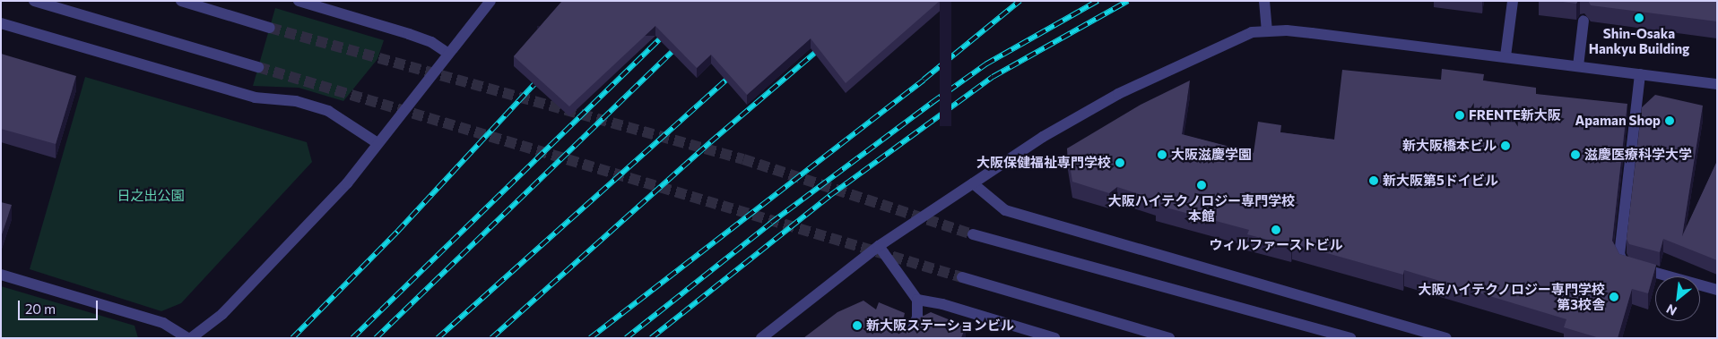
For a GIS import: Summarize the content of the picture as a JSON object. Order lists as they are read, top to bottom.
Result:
{
  "parks": ["日之出公園"],
  "places": [
    "Shin-Osaka Hankyu Building",
    "FRENTE新大阪",
    "Apaman Shop",
    "新大阪橋本ビル",
    "大阪滋慶学園",
    "滋慶医療科学大学",
    "大阪保健福祉専門学校",
    "新大阪第5ドイビル",
    "大阪ハイテクノロジー専門学校 本館",
    "ウィルファーストビル",
    "大阪ハイテクノロジー専門学校 第3校舎",
    "新大阪ステーションビル"
  ],
  "scale_bar": "20 m",
  "north": "bottom left"
}
